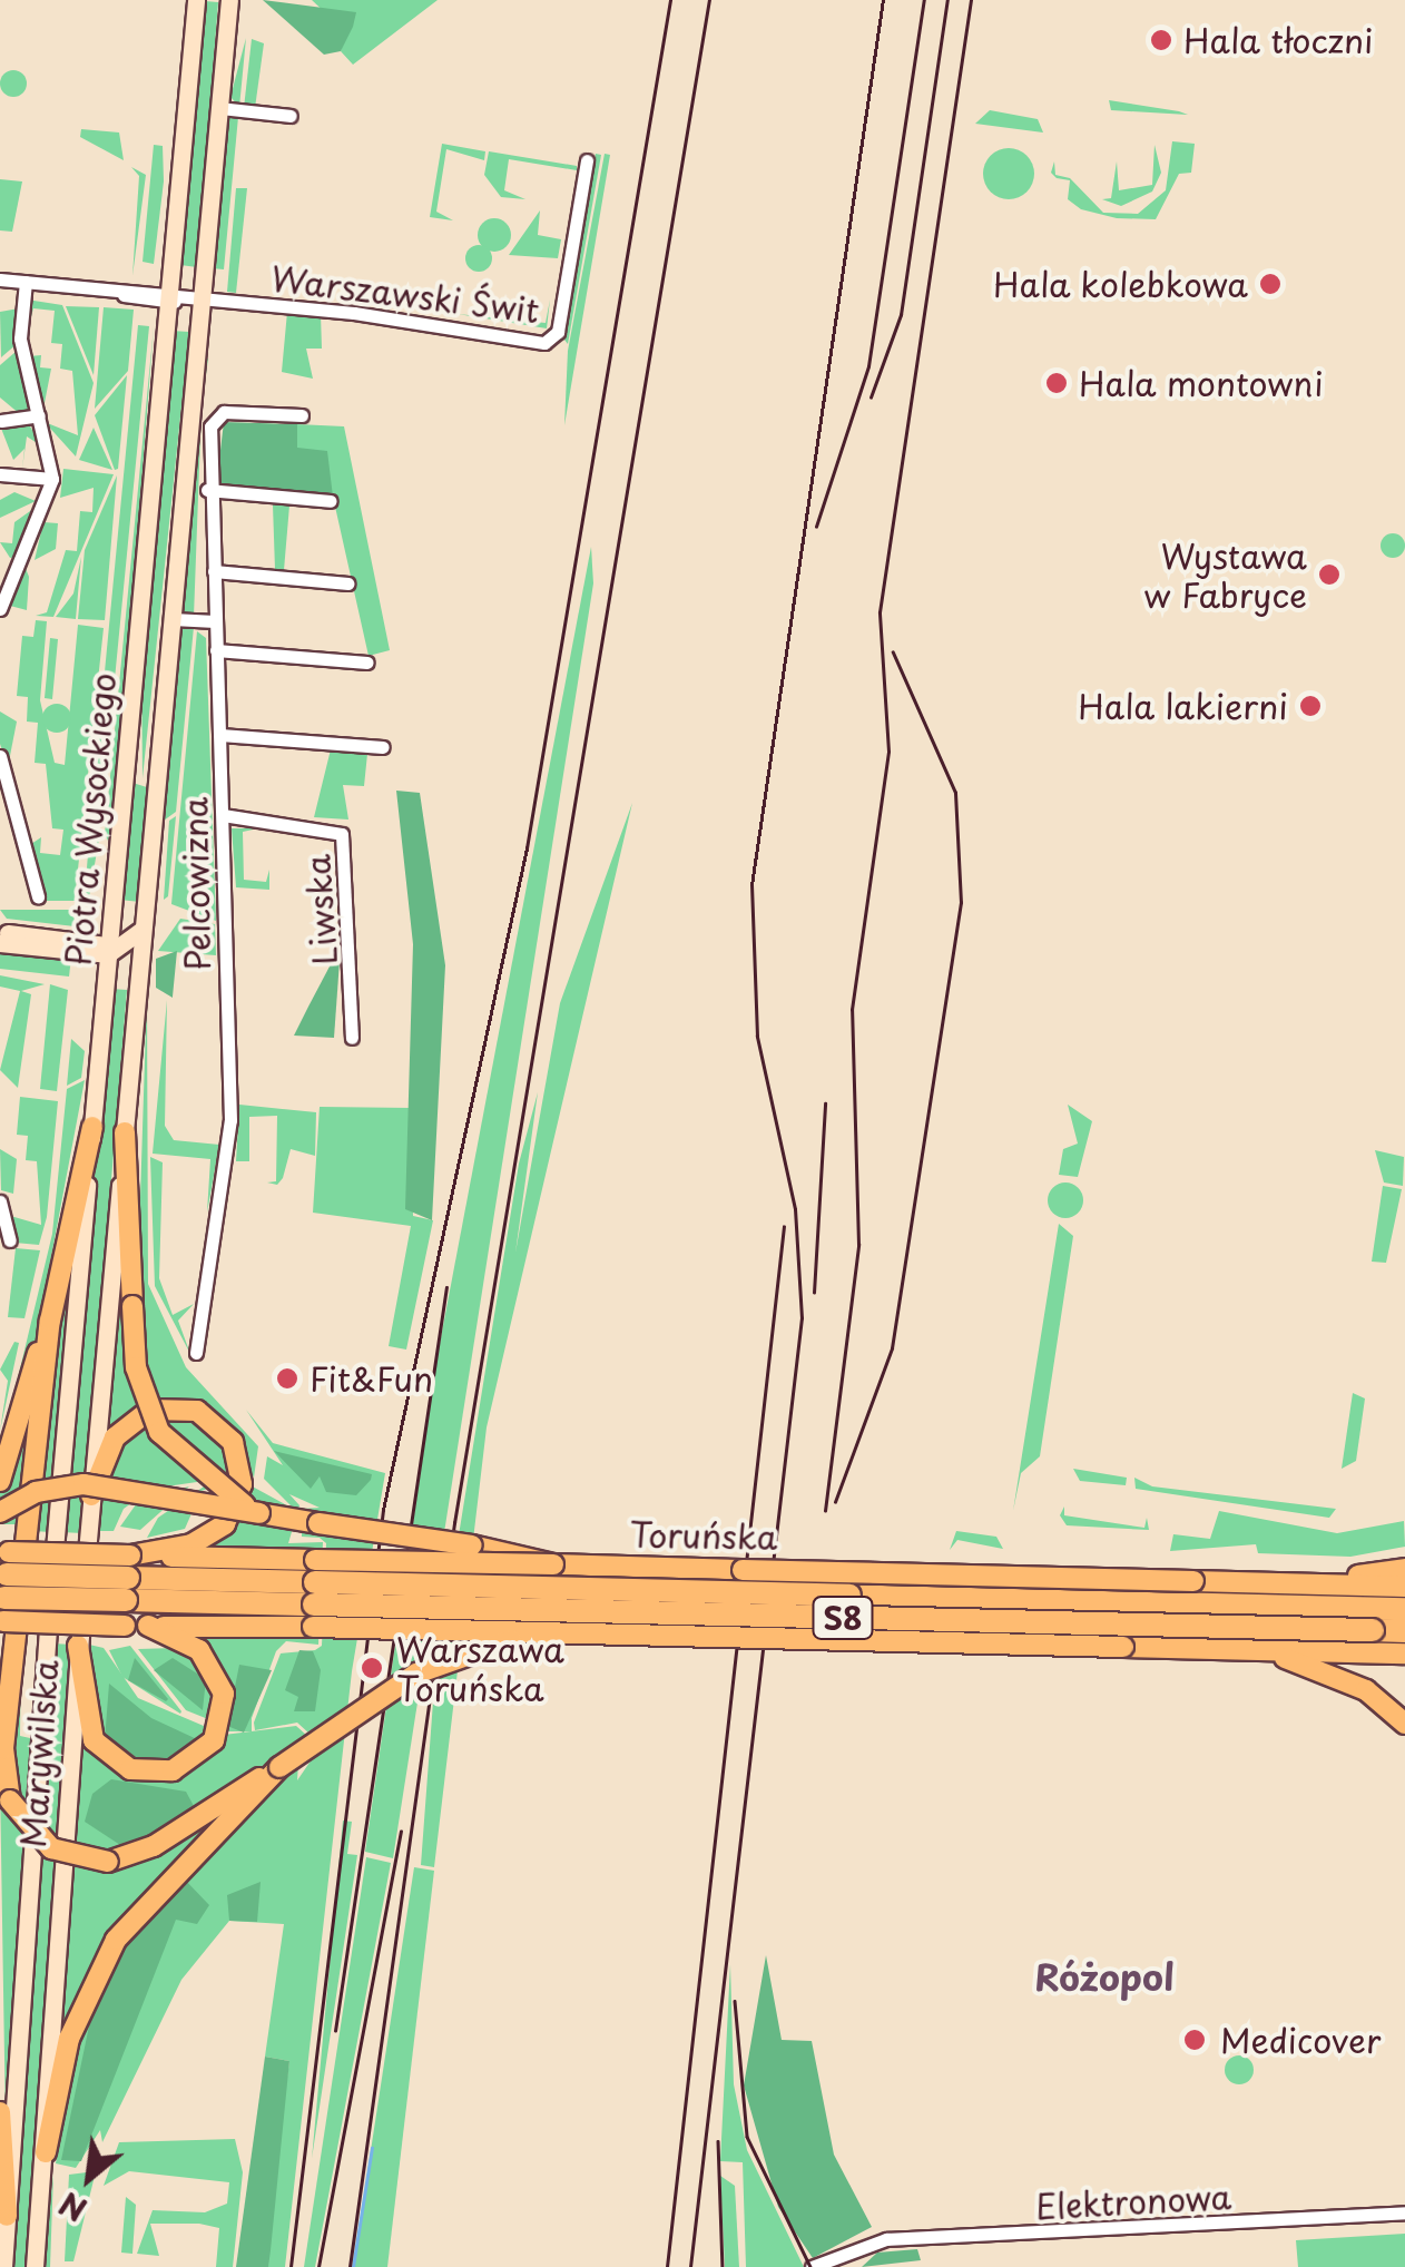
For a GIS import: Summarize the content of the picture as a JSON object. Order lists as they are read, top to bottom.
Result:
{
  "streets": {
    "highway": ["Toruńska", "S8"],
    "main road": ["Piotra Wysockiego", "Marywilska"],
    "street": [
      "Warszawski Świt",
      "Pelcowizna",
      "Liwska",
      "Elektronowa"
    ]
  },
  "crossings": [
    ["Warszawski Świt", "Piotra Wysockiego"],
    ["Piotra Wysockiego", "Marywilska"],
    ["Pelcowizna", "Liwska"]
  ],
  "districts": ["Różopol"],
  "places": [
    "Hala tłoczni",
    "Hala kolebkowa",
    "Hala montowni",
    "Wystawa w Fabryce",
    "Hala lakierni",
    "Fit&Fun",
    "Warszawa Toruńska",
    "Medicover"
  ],
  "north": "bottom left"
}
